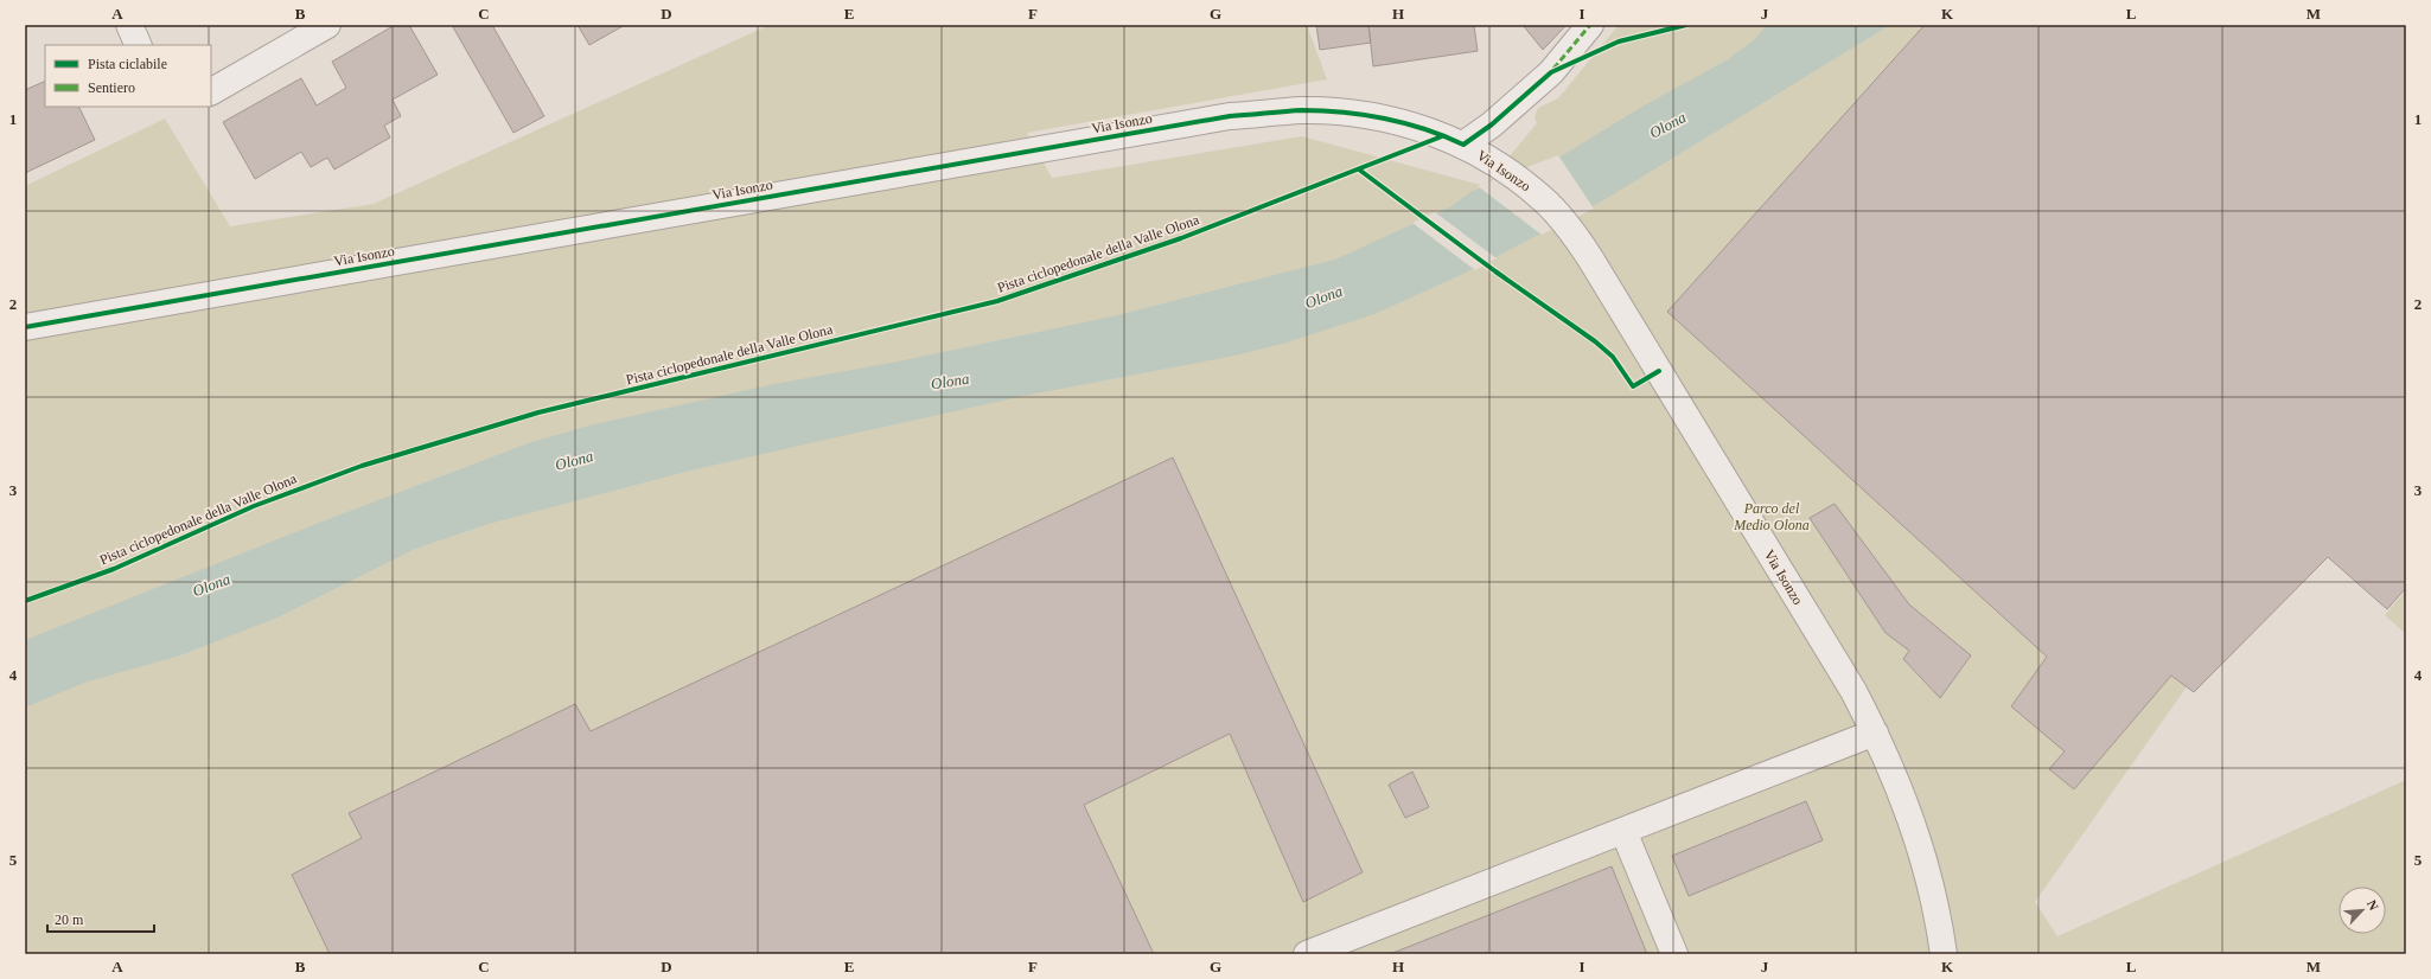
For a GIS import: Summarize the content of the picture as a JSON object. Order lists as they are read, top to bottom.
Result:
{
  "streets": {
    "street": ["Via Isonzo"],
    "cycle path": ["Pista ciclopedonale della Valle Olona"]
  },
  "water": ["Olona"],
  "parks": ["Parco del Medio Olona"],
  "legend": ["Pista ciclabile", "Sentiero"],
  "scale_bar": "20 m",
  "north": "top right",
  "grid": {
    "columns": [
      "A",
      "B",
      "C",
      "D",
      "E",
      "F",
      "G",
      "H",
      "I",
      "J",
      "K",
      "L",
      "M"
    ],
    "rows": [
      "1",
      "2",
      "3",
      "4",
      "5"
    ]
  }
}
